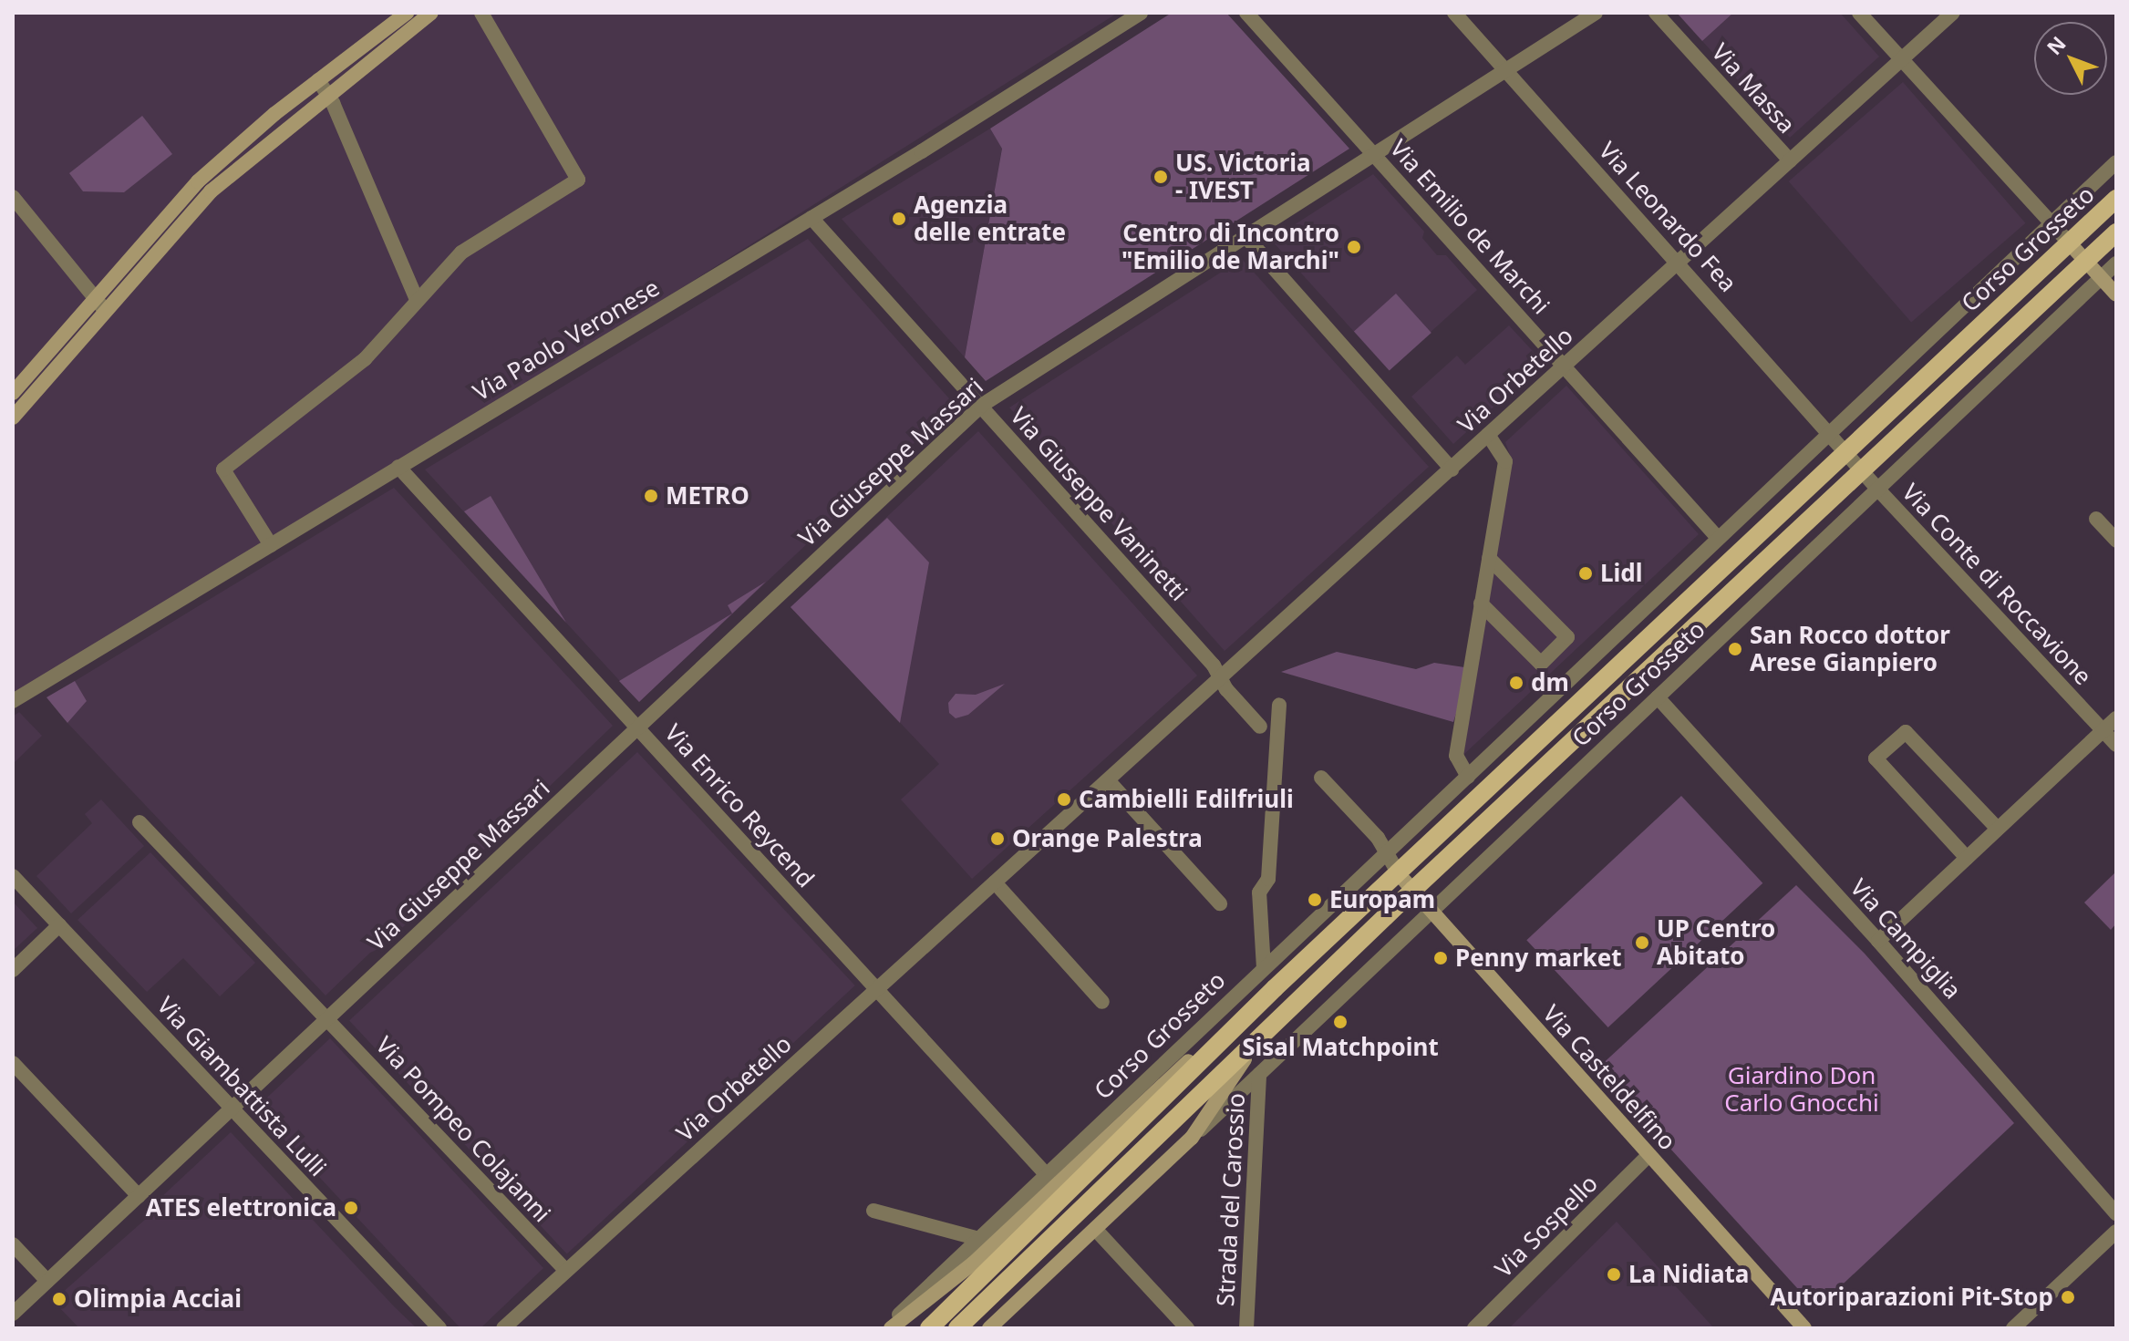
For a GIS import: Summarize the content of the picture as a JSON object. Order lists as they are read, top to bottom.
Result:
{
  "streets": {
    "main road": ["Corso Grosseto", "Via Casteldelfino"],
    "street": [
      "Via Massa",
      "Via Leonardo Fea",
      "Via Emilio de Marchi",
      "Via Paolo Veronese",
      "Via Orbetello",
      "Via Giuseppe Massari",
      "Via Giuseppe Vaninetti",
      "Via Conte di Roccavione",
      "Via Enrico Reycend",
      "Via Campiglia",
      "Via Giambattista Lulli",
      "Via Pompeo Colajanni",
      "Strada del Carossio",
      "Via Sospello"
    ]
  },
  "crossings": [
    ["Via Massa", "Via Orbetello"],
    ["Via Leonardo Fea", "Corso Grosseto"],
    ["Via Leonardo Fea", "Via Orbetello"],
    ["Via Leonardo Fea", "Via Giuseppe Massari"],
    ["Via Leonardo Fea", "Via Conte di Roccavione"],
    ["Via Emilio de Marchi", "Corso Grosseto"],
    ["Via Emilio de Marchi", "Via Orbetello"],
    ["Via Emilio de Marchi", "Via Giuseppe Massari"],
    ["Corso Grosseto", "Via Conte di Roccavione"],
    ["Corso Grosseto", "Via Enrico Reycend"],
    ["Corso Grosseto", "Via Campiglia"],
    ["Corso Grosseto", "Via Casteldelfino"],
    ["Corso Grosseto", "Strada del Carossio"],
    ["Via Paolo Veronese", "Via Giuseppe Vaninetti"],
    ["Via Paolo Veronese", "Via Enrico Reycend"],
    ["Via Orbetello", "Via Giuseppe Vaninetti"],
    ["Via Orbetello", "Via Enrico Reycend"],
    ["Via Orbetello", "Via Pompeo Colajanni"],
    ["Via Giuseppe Massari", "Via Giuseppe Vaninetti"],
    ["Via Giuseppe Massari", "Via Enrico Reycend"],
    ["Via Giuseppe Massari", "Via Giambattista Lulli"],
    ["Via Giuseppe Massari", "Via Pompeo Colajanni"],
    ["Via Casteldelfino", "Via Sospello"]
  ],
  "parks": ["Giardino Don Carlo Gnocchi"],
  "places": [
    "US. Victoria - IVEST",
    "Agenzia delle entrate",
    "Centro di Incontro \"Emilio de Marchi\"",
    "METRO",
    "Lidl",
    "San Rocco dottor Arese Gianpiero",
    "dm",
    "Cambielli Edilfriuli",
    "Orange Palestra",
    "Europam",
    "UP Centro Abitato",
    "Penny market",
    "Sisal Matchpoint",
    "ATES elettronica",
    "La Nidiata",
    "Autoriparazioni Pit-Stop",
    "Olimpia Acciai"
  ],
  "north": "top left"
}
